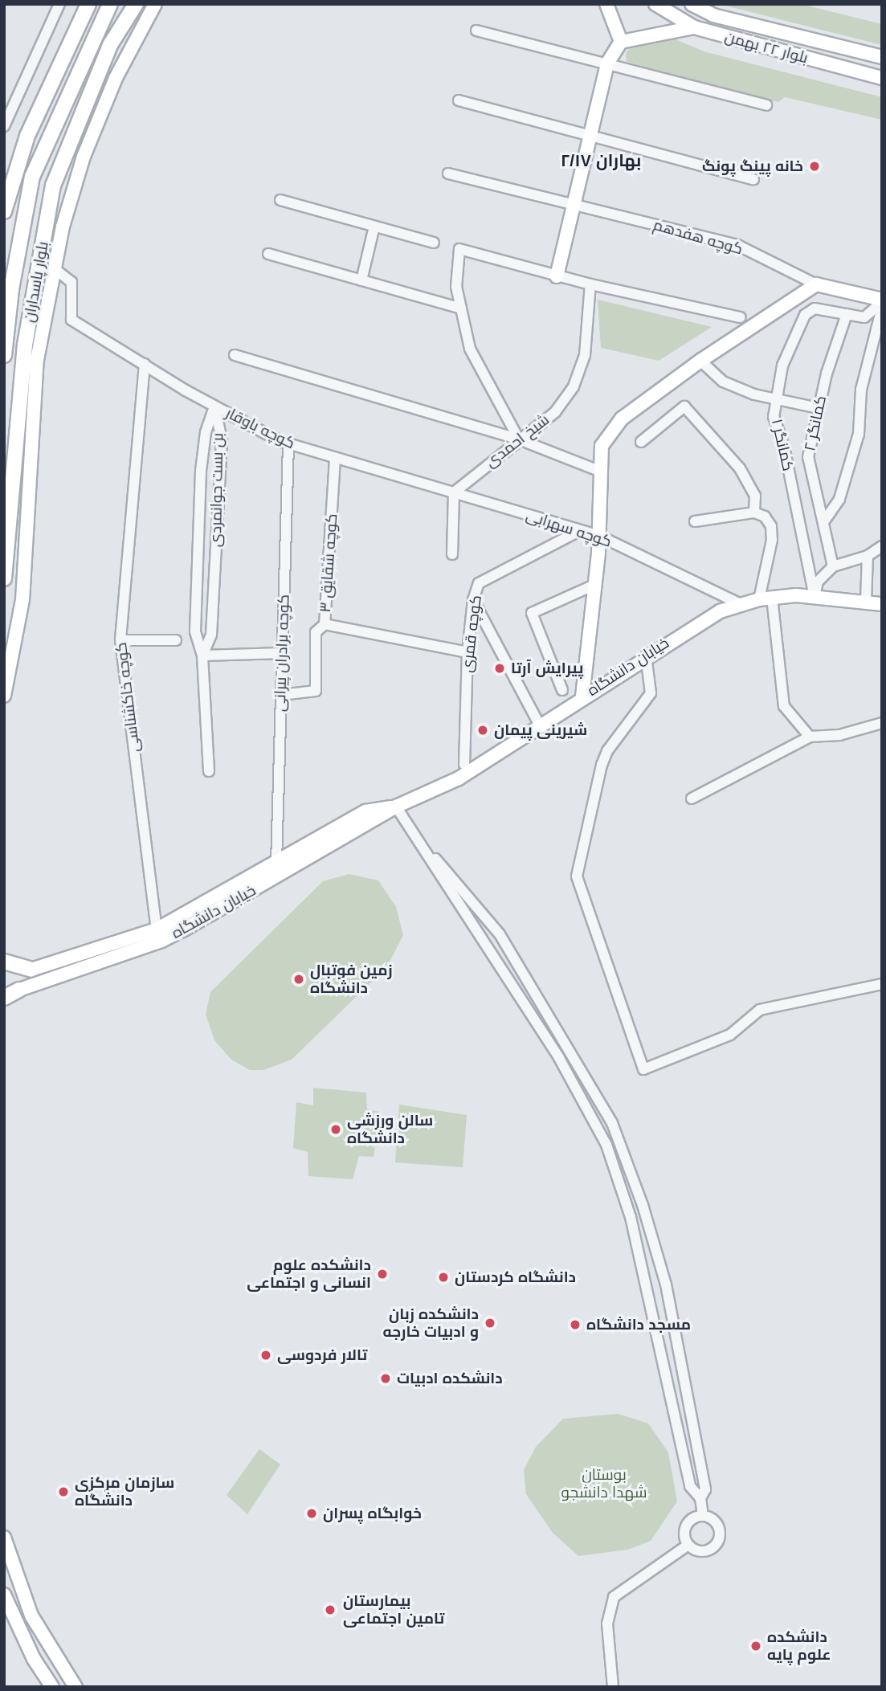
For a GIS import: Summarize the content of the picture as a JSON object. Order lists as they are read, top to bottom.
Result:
{
  "streets": {
    "main road": ["بلوار پاسداران"],
    "street": [
      "بلوار ۲۲ بهمن",
      "کوچه هفدهم",
      "کمانگر ۲",
      "کوچه باوقار",
      "شیخ احمدی",
      "کمانگر ۱",
      "بن بست جوانمردی",
      "کوچه سهرابی",
      "کوچه شقایق ۳",
      "کوچه قمری",
      "کوچه برادران پیرانی",
      "خیابان دانشگاه",
      "کوچه خاکشناسی"
    ]
  },
  "crossings": [
    ["کمانگر ۲", "کمانگر ۱"],
    ["کوچه باوقار", "شیخ احمدی"],
    ["کوچه باوقار", "بن بست جوانمردی"],
    ["کوچه باوقار", "کوچه سهرابی"],
    ["کوچه باوقار", "کوچه شقایق ۳"],
    ["کوچه باوقار", "کوچه برادران پیرانی"],
    ["کوچه باوقار", "کوچه خاکشناسی"],
    ["شیخ احمدی", "کوچه سهرابی"],
    ["کمانگر ۱", "خیابان دانشگاه"],
    ["کوچه سهرابی", "کوچه قمری"],
    ["کوچه سهرابی", "خیابان دانشگاه"],
    ["کوچه شقایق ۳", "کوچه قمری"],
    ["کوچه برادران پیرانی", "خیابان دانشگاه"],
    ["خیابان دانشگاه", "کوچه خاکشناسی"]
  ],
  "districts": ["۲/۱۷ بهاران"],
  "parks": ["بوستان شهدا دانشجو"],
  "places": [
    "خانه پینگ پونگ",
    "پیرایش آرتا",
    "شیرینی پیمان",
    "زمین فوتبال دانشگاه",
    "سالن ورزشی دانشگاه",
    "دانشکده علوم انسانی و اجتماعی",
    "دانشگاه کردستان",
    "دانشکده زبان و ادبیات خارجه",
    "مسجد دانشگاه",
    "تالار فردوسی",
    "دانشکده ادبیات",
    "سازمان مرکزی دانشگاه",
    "خوابگاه پسران",
    "بیمارستان تامین اجتماعی",
    "دانشکده علوم پایه"
  ]
}
